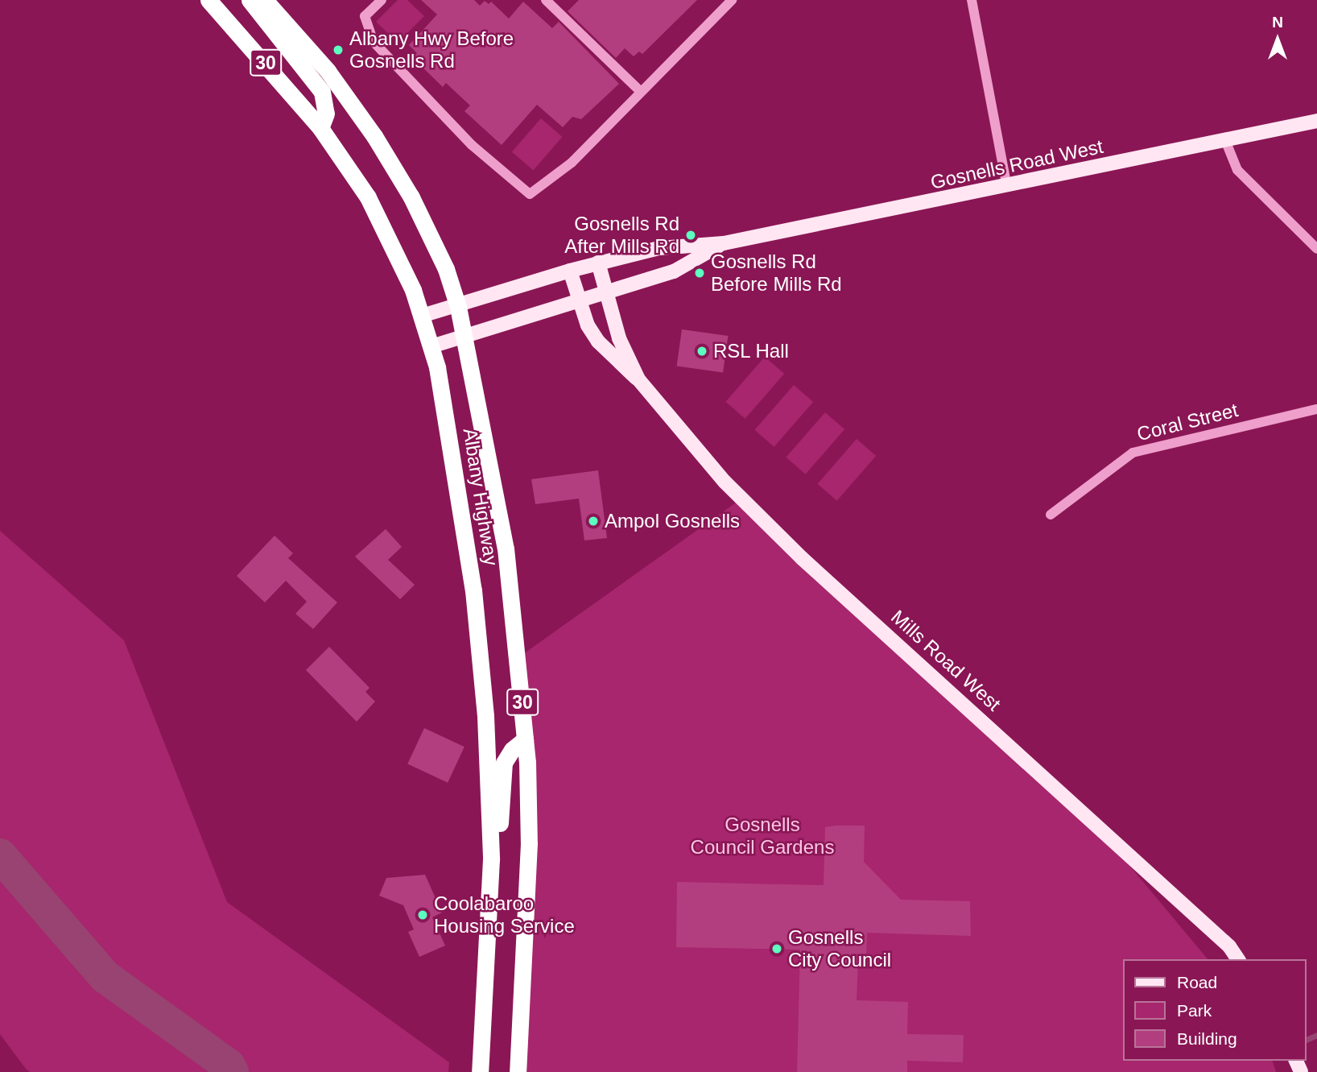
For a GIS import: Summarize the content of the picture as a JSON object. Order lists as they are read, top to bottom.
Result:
{
  "streets": {
    "highway": ["30", "Albany Highway"],
    "main road": ["Gosnells Road West", "Mills Road West"],
    "street": ["Coral Street"]
  },
  "crossings": [
    ["Gosnells Road West", "Albany Highway"],
    ["Gosnells Road West", "Mills Road West"]
  ],
  "parks": ["Gosnells Council Gardens"],
  "places": [
    "Albany Hwy Before Gosnells Rd",
    "Gosnells Rd After Mills Rd",
    "Gosnells Rd Before Mills Rd",
    "RSL Hall",
    "Ampol Gosnells",
    "Coolabaroo Housing Service",
    "Gosnells City Council"
  ],
  "legend": ["Road", "Park", "Building"],
  "north": "top"
}
